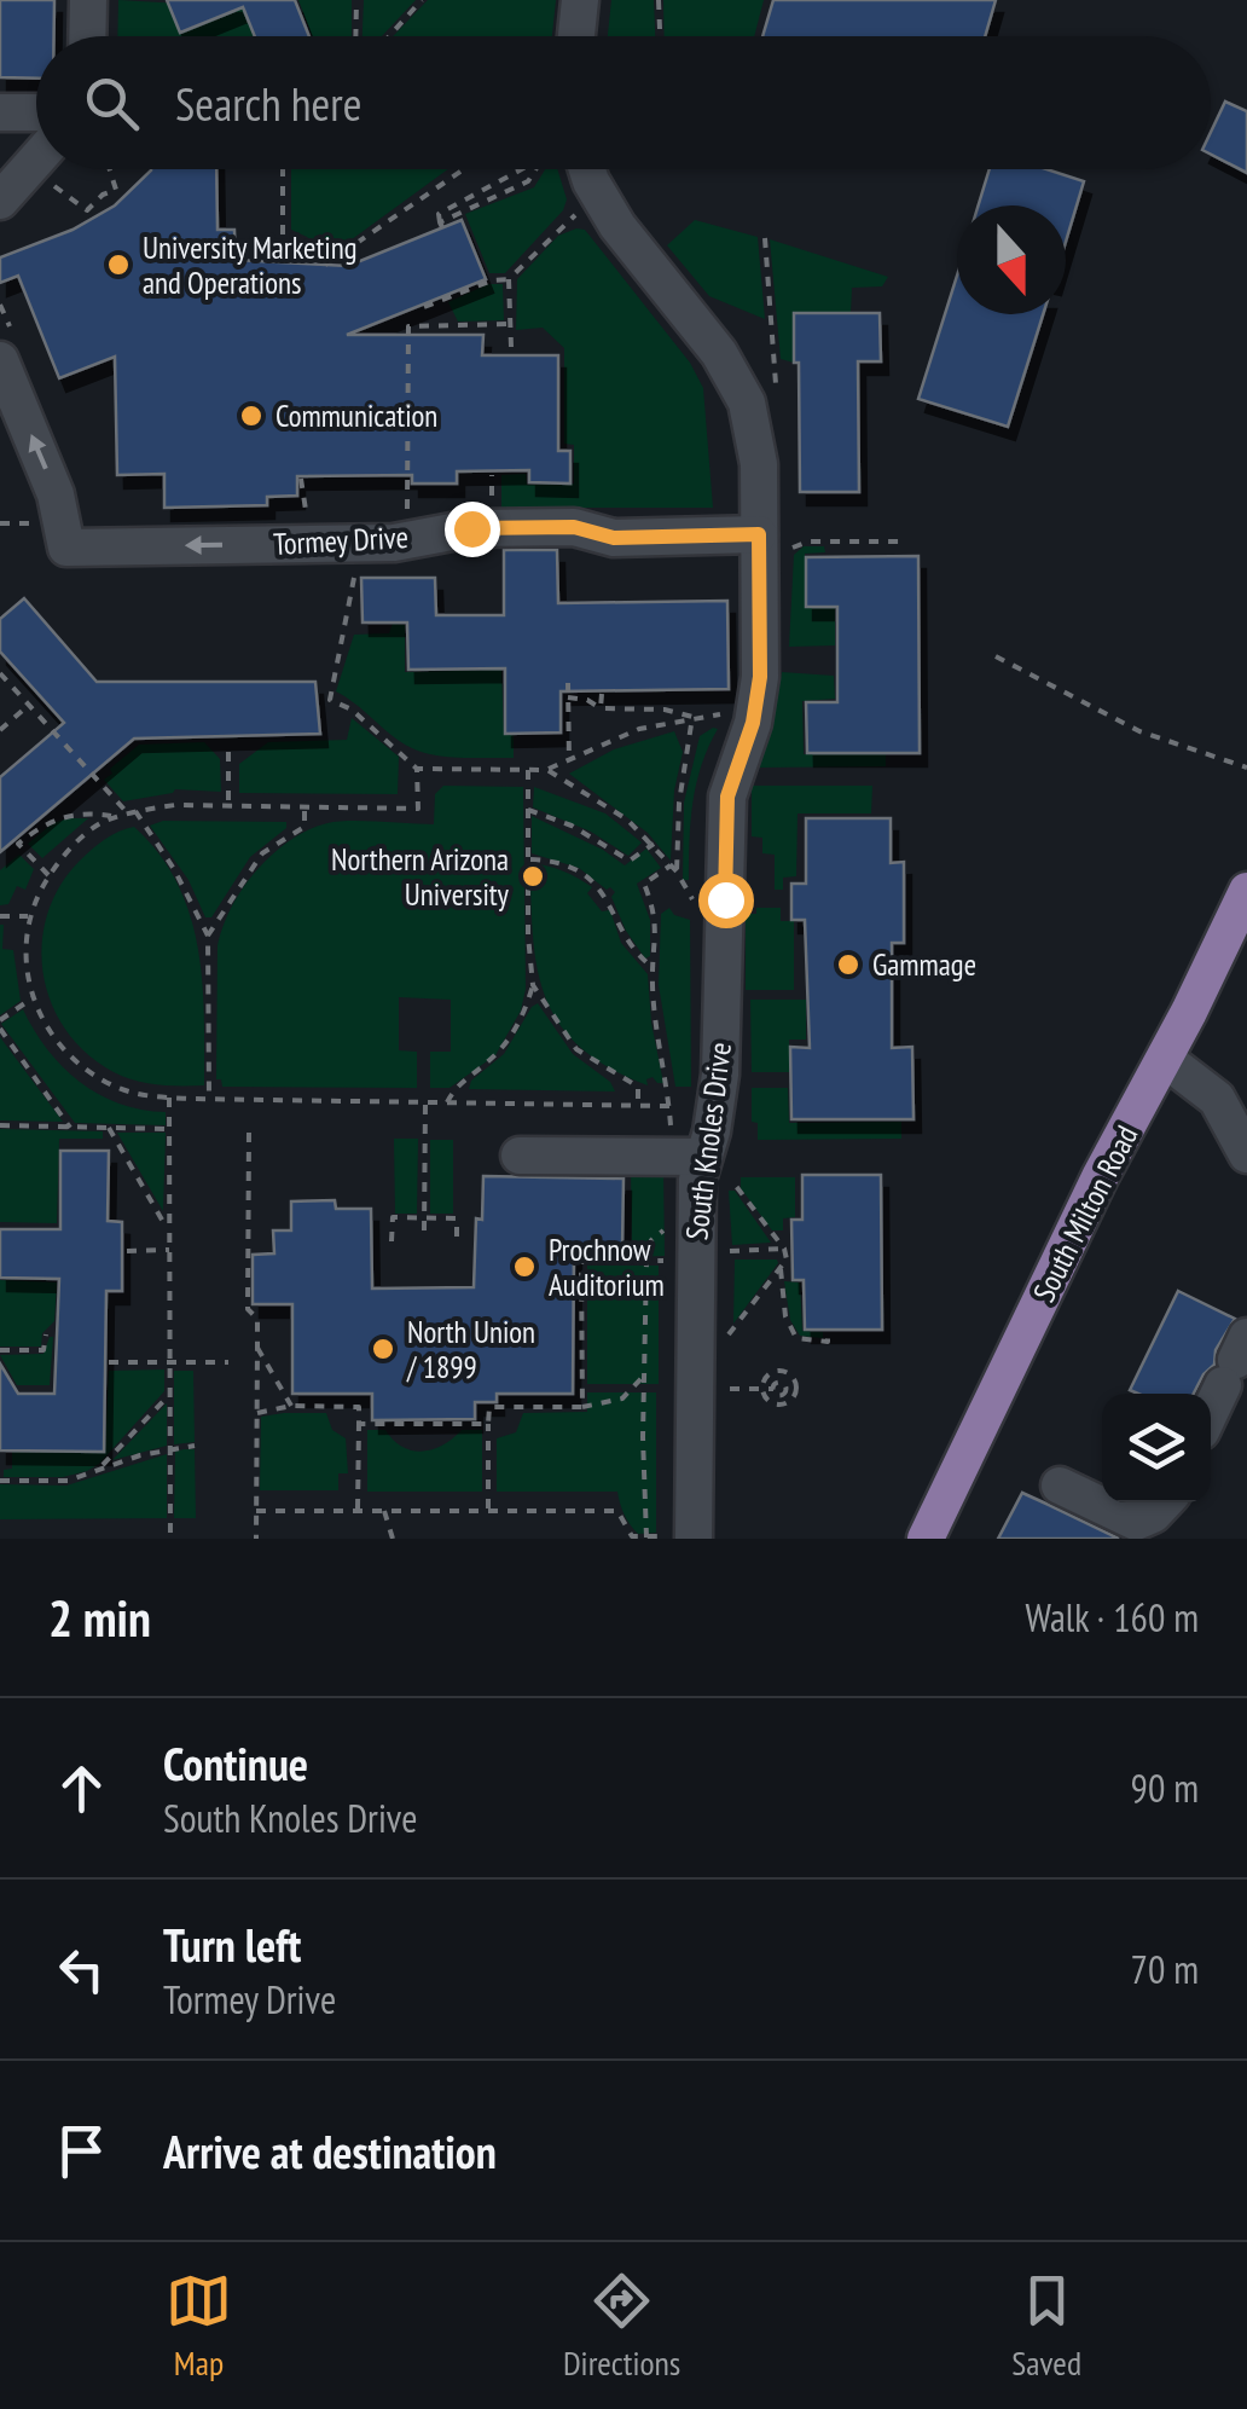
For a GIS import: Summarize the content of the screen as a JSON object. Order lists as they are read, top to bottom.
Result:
{
  "streets": {
    "main road": ["South Milton Road"],
    "street": ["Tormey Drive", "South Knoles Drive"]
  },
  "crossings": [
    ["Tormey Drive", "South Knoles Drive"]
  ],
  "one_way": ["Tormey Drive"],
  "places": [
    "University Marketing and Operations",
    "Communication",
    "Northern Arizona University",
    "Gammage",
    "Prochnow Auditorium",
    "North Union / 1899"
  ],
  "north": "bottom",
  "page": {
    "search": "Search here",
    "heading": ["2 min", "Walk · 160 m"],
    "list": [
      ["Continue", "South Knoles Drive", "90 m"],
      ["Turn left", "Tormey Drive", "70 m"],
      "Arrive at destination"
    ],
    "nav": ["Map", "Directions", "Saved"]
  }
}
